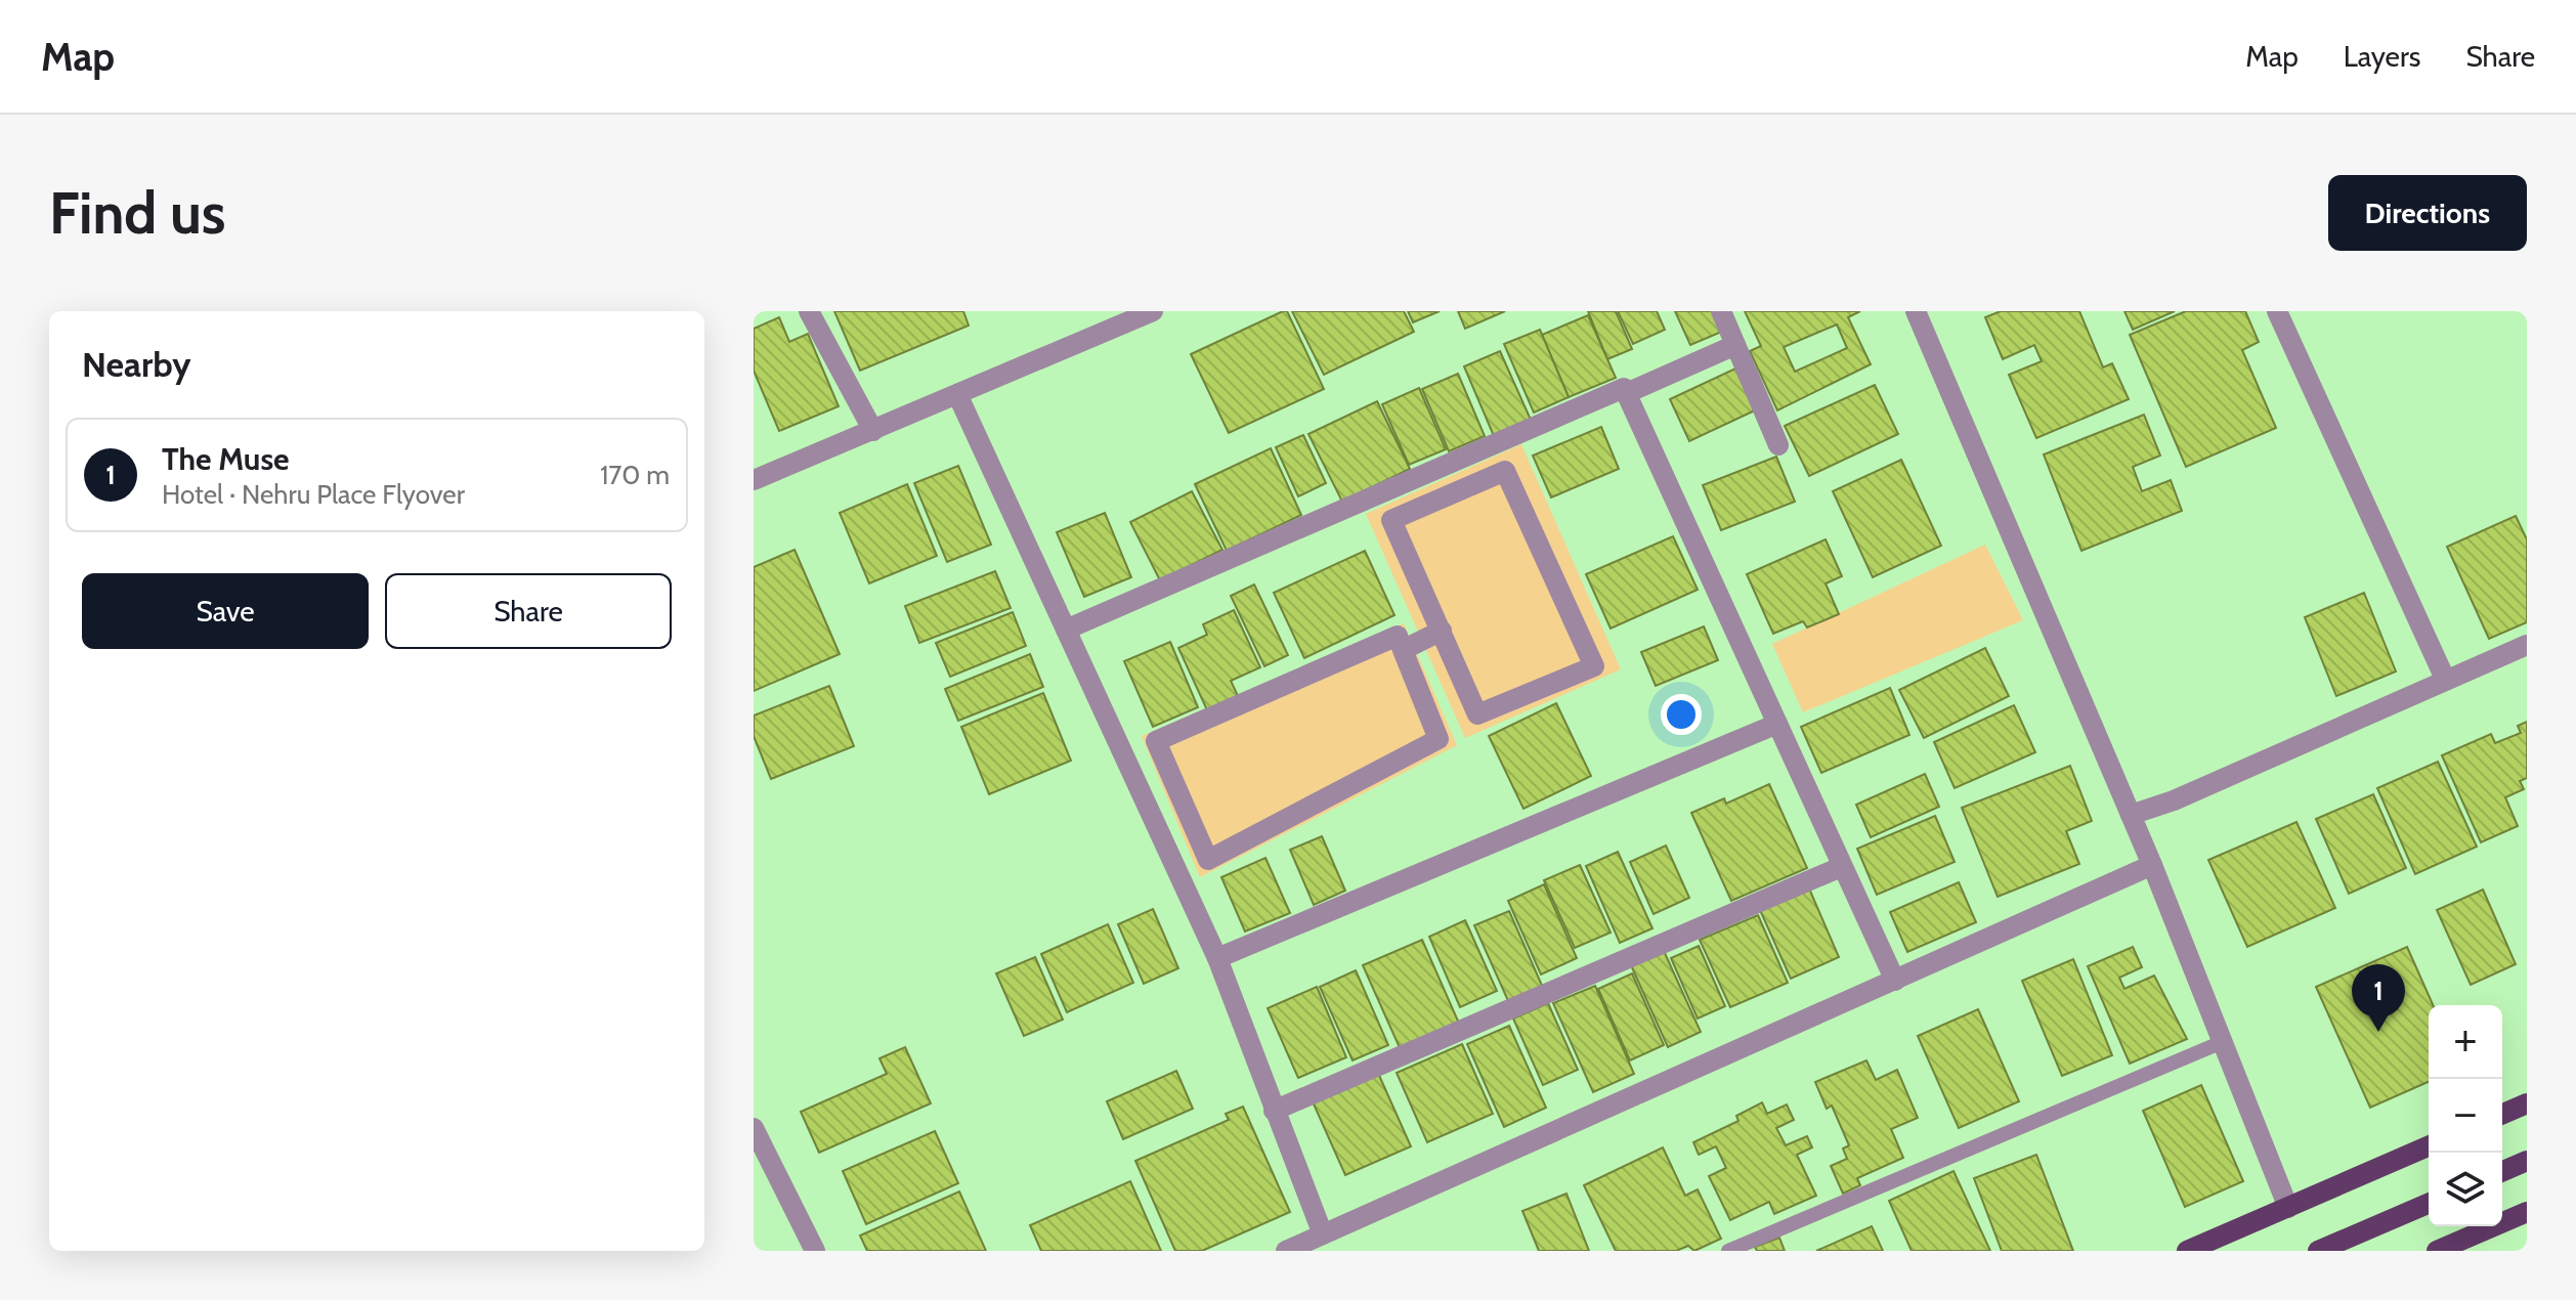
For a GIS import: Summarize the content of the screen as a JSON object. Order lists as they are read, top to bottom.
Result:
{
  "page": {
    "header": "Map",
    "nav": ["Map", "Layers", "Share"],
    "buttons": [
      "Directions",
      ["Save", "Share"]
    ],
    "title": "Find us",
    "heading": "Nearby",
    "list": [
      {
        "mark": "1",
        "name": "The Muse",
        "note": "Hotel · Nehru Place Flyover",
        "value": "170 m"
      }
    ],
    "pins": "1",
    "map_buttons": ["+", "−"]
  }
}
